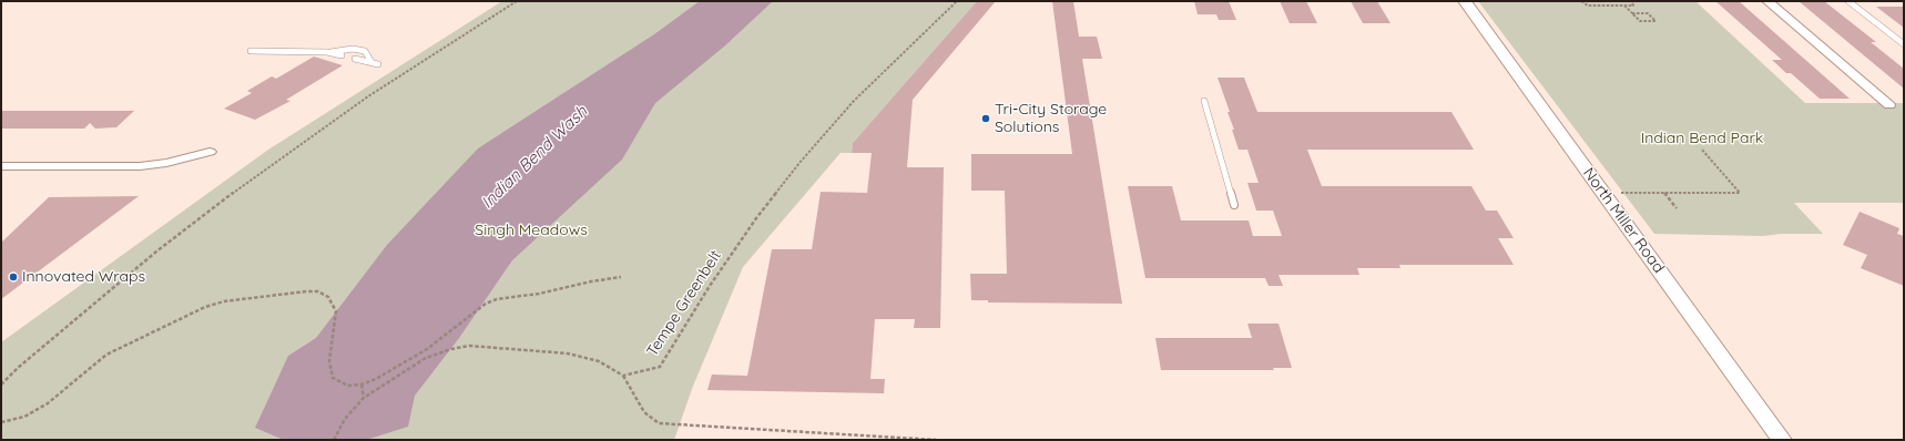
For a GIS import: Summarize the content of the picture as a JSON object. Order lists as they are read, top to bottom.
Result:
{
  "streets": {
    "street": ["North Miller Road"],
    "path": ["Tempe Greenbelt"]
  },
  "water": ["Indian Bend Wash"],
  "parks": ["Indian Bend Park", "Singh Meadows"],
  "places": ["Tri-City Storage Solutions", "Innovated Wraps"]
}
